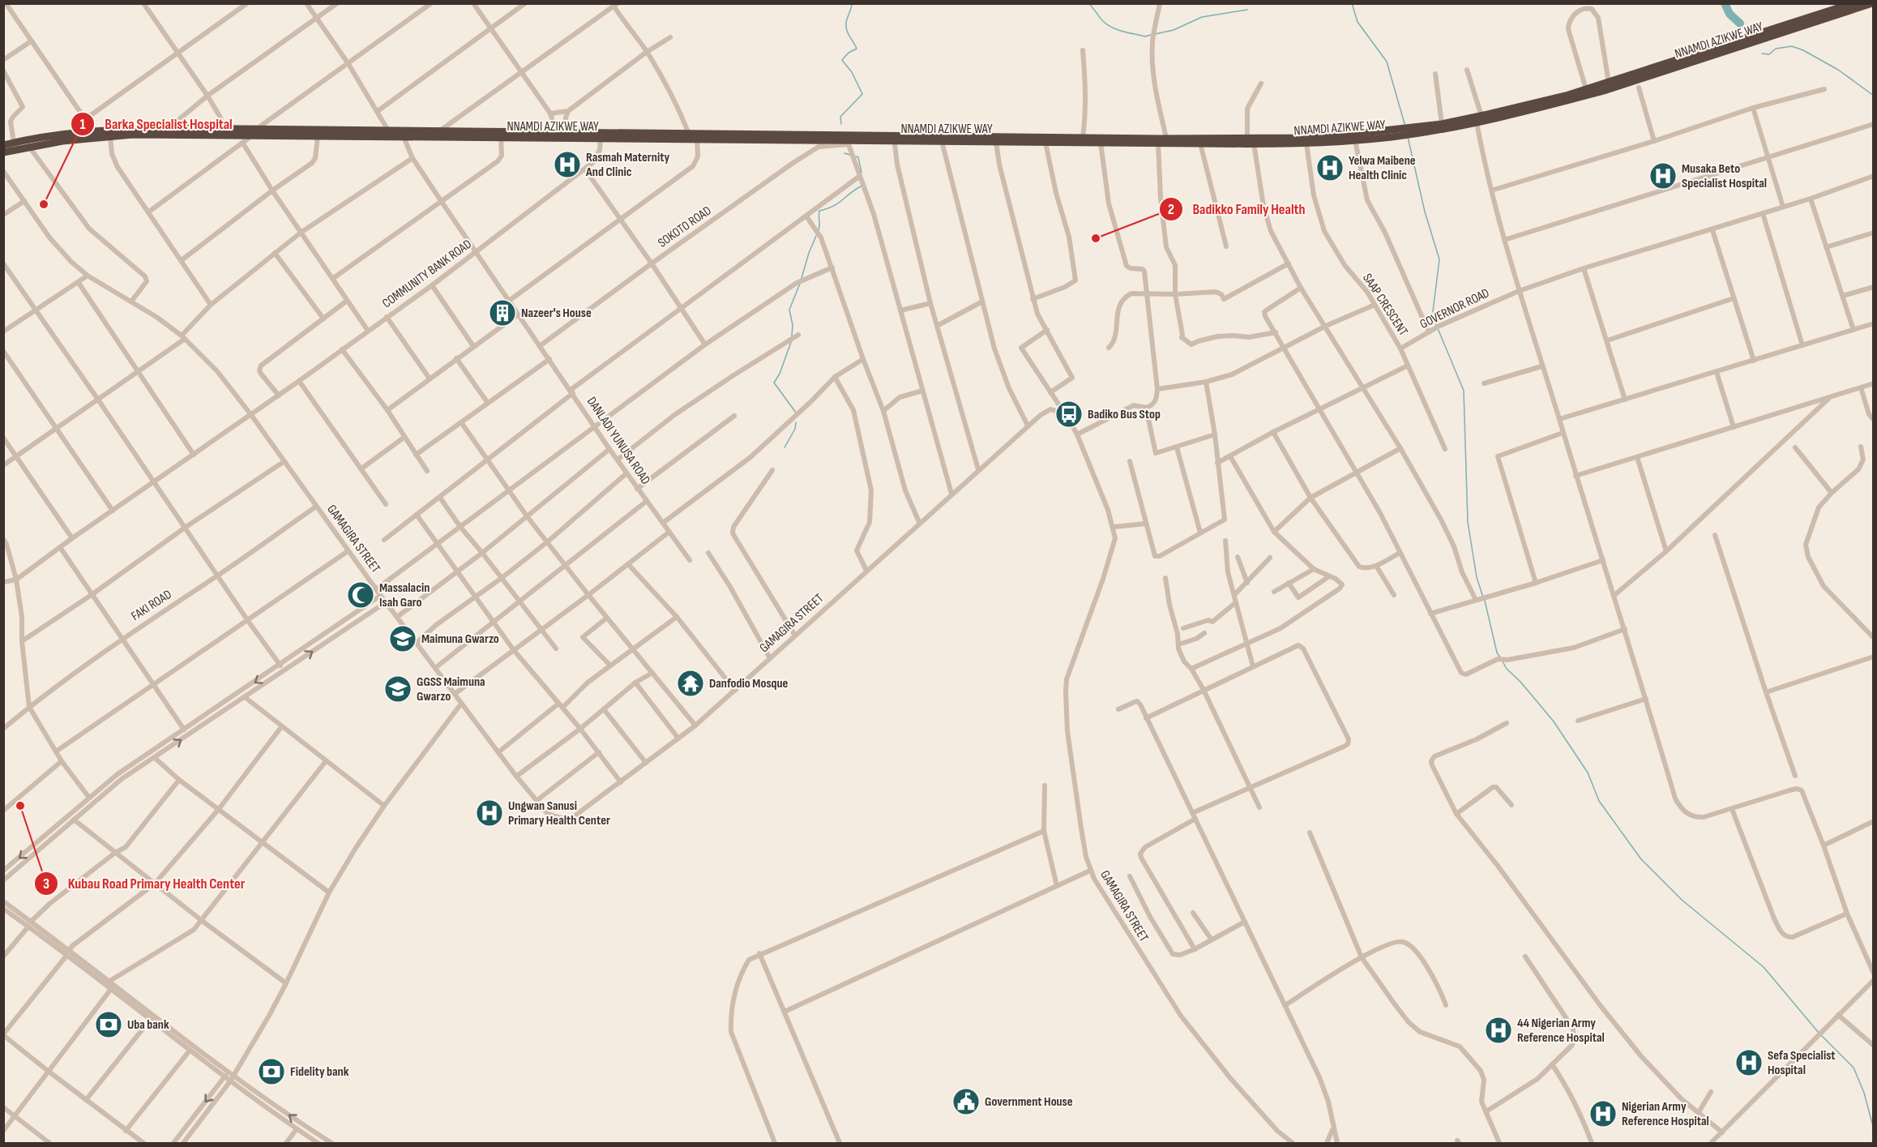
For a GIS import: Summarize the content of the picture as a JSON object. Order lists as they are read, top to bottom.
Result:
{
  "streets": {
    "highway": ["NNAMDI AZIKWE WAY"],
    "street": [
      "SOKOTO ROAD",
      "COMMUNITY BANK ROAD",
      "SAAP CRESCENT",
      "GOVERNOR ROAD",
      "DANLADI YUNUSA ROAD",
      "GAMAGIRA STREET",
      "FAKI ROAD"
    ]
  },
  "crossings": [
    ["NNAMDI AZIKWE WAY", "COMMUNITY BANK ROAD"],
    ["NNAMDI AZIKWE WAY", "SAAP CRESCENT"],
    ["NNAMDI AZIKWE WAY", "DANLADI YUNUSA ROAD"],
    ["SOKOTO ROAD", "DANLADI YUNUSA ROAD"],
    ["COMMUNITY BANK ROAD", "DANLADI YUNUSA ROAD"],
    ["COMMUNITY BANK ROAD", "GAMAGIRA STREET"],
    ["SAAP CRESCENT", "GOVERNOR ROAD"],
    ["GAMAGIRA STREET", "FAKI ROAD"]
  ],
  "places": {
    "hospital": [
      "Rasmah Maternity And Clinic",
      "Yelwa Maibene Health Clinic",
      "Musaka Beto Specialist Hospital",
      "Ungwan Sanusi Primary Health Center",
      "44 Nigerian Army Reference Hospital",
      "Sefa Specialist Hospital",
      "Nigerian Army Reference Hospital"
    ],
    "other": ["Barka Specialist Hospital", "Badikko Family Health", "Kubau Road Primary Health Center"],
    "building": ["Nazeer's House"],
    "bus stop": ["Badiko Bus Stop"],
    "mosque": ["Massalacin Isah Garo"],
    "school or university": ["Maimuna Gwarzo", "GGSS Maimuna Gwarzo"],
    "temple": ["Danfodio Mosque"],
    "bank": ["Uba bank", "Fidelity bank"],
    "public building": ["Government House"]
  }
}
